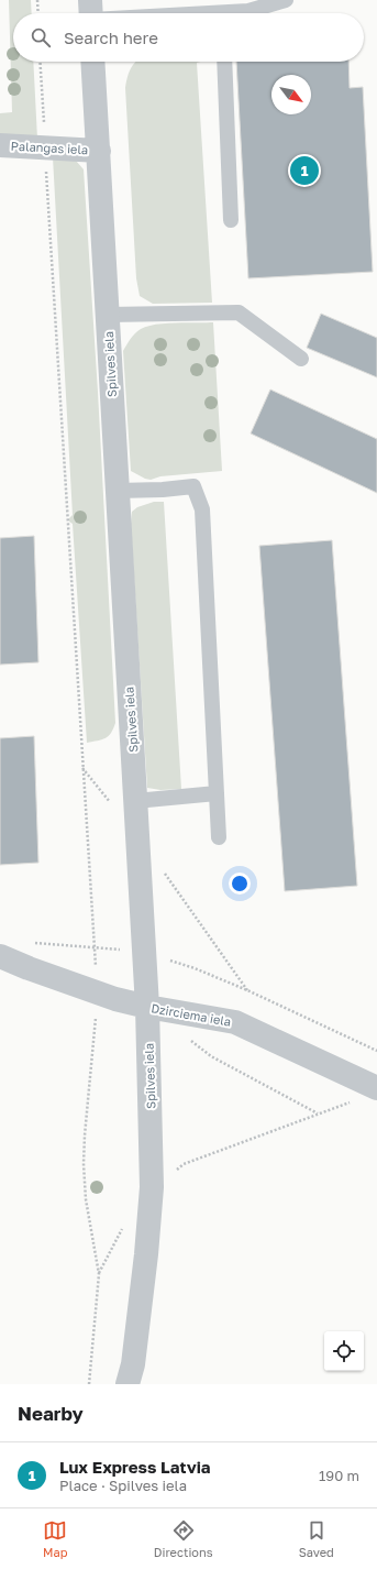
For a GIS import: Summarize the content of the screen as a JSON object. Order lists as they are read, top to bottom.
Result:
{
  "streets": {
    "street": ["Palangas iela", "Spilves iela", "Dzirciema iela"]
  },
  "crossings": [
    ["Palangas iela", "Spilves iela"],
    ["Spilves iela", "Dzirciema iela"]
  ],
  "north": "bottom right",
  "page": {
    "search": "Search here",
    "pins": "1",
    "heading": "Nearby",
    "list": [
      {
        "mark": "1",
        "name": "Lux Express Latvia",
        "note": "Place · Spilves iela",
        "value": "190 m"
      }
    ],
    "nav": ["Map", "Directions", "Saved"]
  }
}
